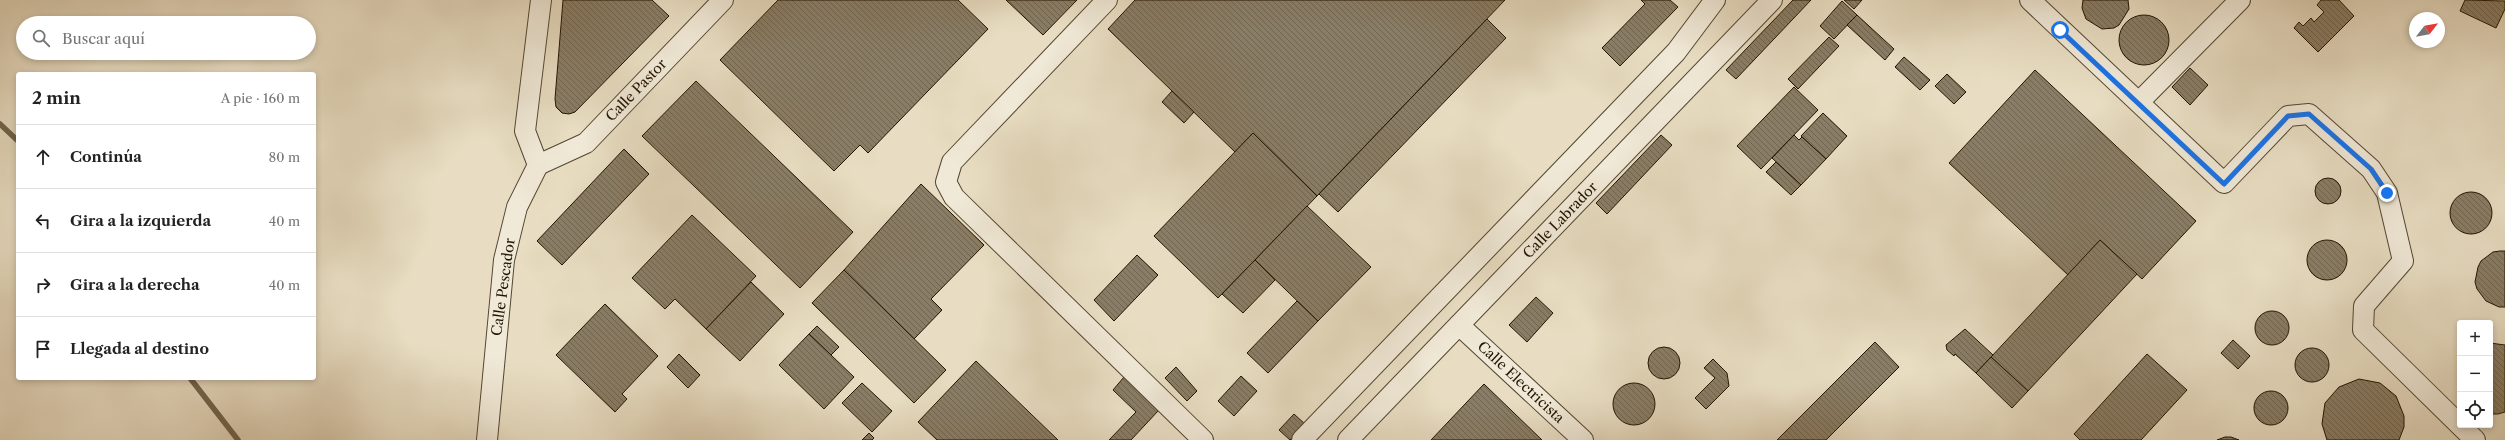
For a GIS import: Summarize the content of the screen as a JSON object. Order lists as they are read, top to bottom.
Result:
{
  "streets": {
    "street": [
      "Calle Pastor",
      "Calle Labrador",
      "Calle Pescador",
      "Calle Electricista"
    ]
  },
  "crossings": [
    ["Calle Pastor", "Calle Pescador"],
    ["Calle Labrador", "Calle Electricista"]
  ],
  "north": "top right",
  "page": {
    "search": "Buscar aquí",
    "heading": ["2 min", "A pie · 160 m"],
    "list": [
      ["Continúa", "80 m"],
      ["Gira a la izquierda", "40 m"],
      ["Gira a la derecha", "40 m"],
      "Llegada al destino"
    ],
    "map_buttons": ["+", "−"]
  }
}
